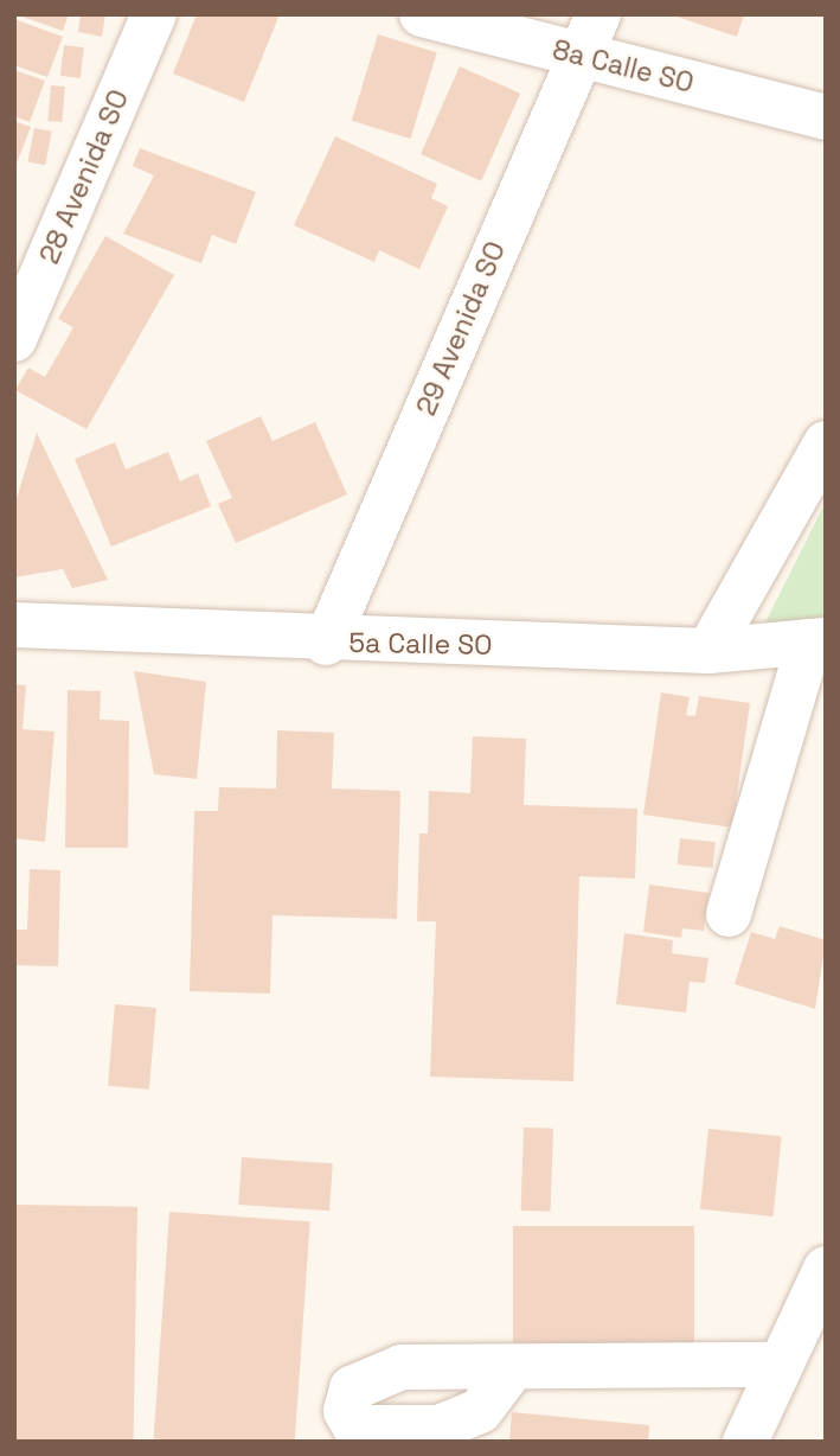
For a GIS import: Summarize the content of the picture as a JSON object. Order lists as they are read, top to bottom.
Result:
{
  "streets": {
    "street": [
      "8a Calle SO",
      "28 Avenida SO",
      "29 Avenida SO",
      "5a Calle SO"
    ]
  },
  "crossings": [
    ["8a Calle SO", "29 Avenida SO"],
    ["29 Avenida SO", "5a Calle SO"]
  ]
}
